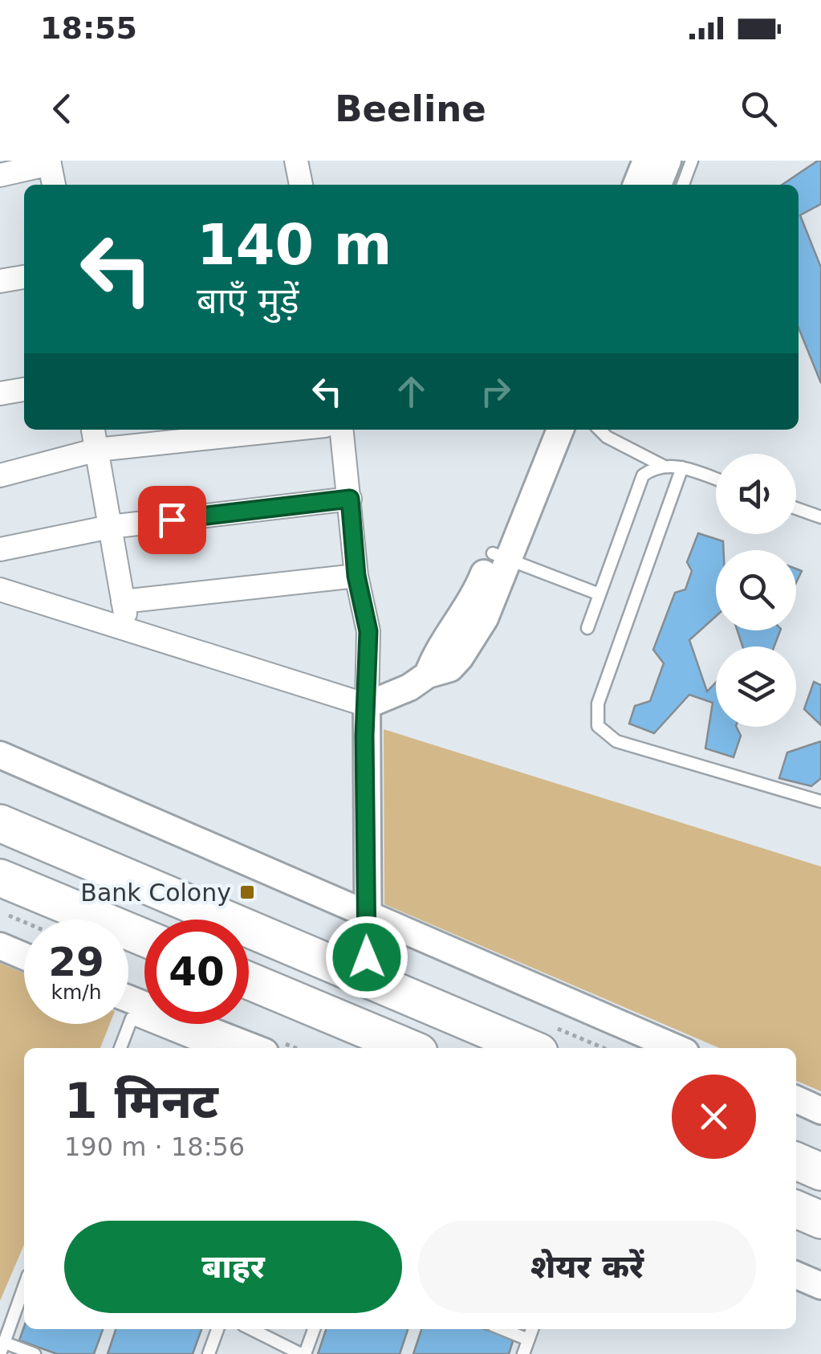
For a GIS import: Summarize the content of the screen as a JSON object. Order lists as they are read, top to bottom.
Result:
{
  "places": {
    "transit": ["Bank Colony"]
  },
  "page": {
    "status": "18:55",
    "header": "Beeline",
    "turn": ["140 m", "बाएँ मुड़ें"],
    "speed": "29 km/h",
    "limit": "40",
    "heading": ["1 मिनट", "190 m · 18:56"],
    "buttons": ["बाहर", "शेयर करें"]
  }
}
